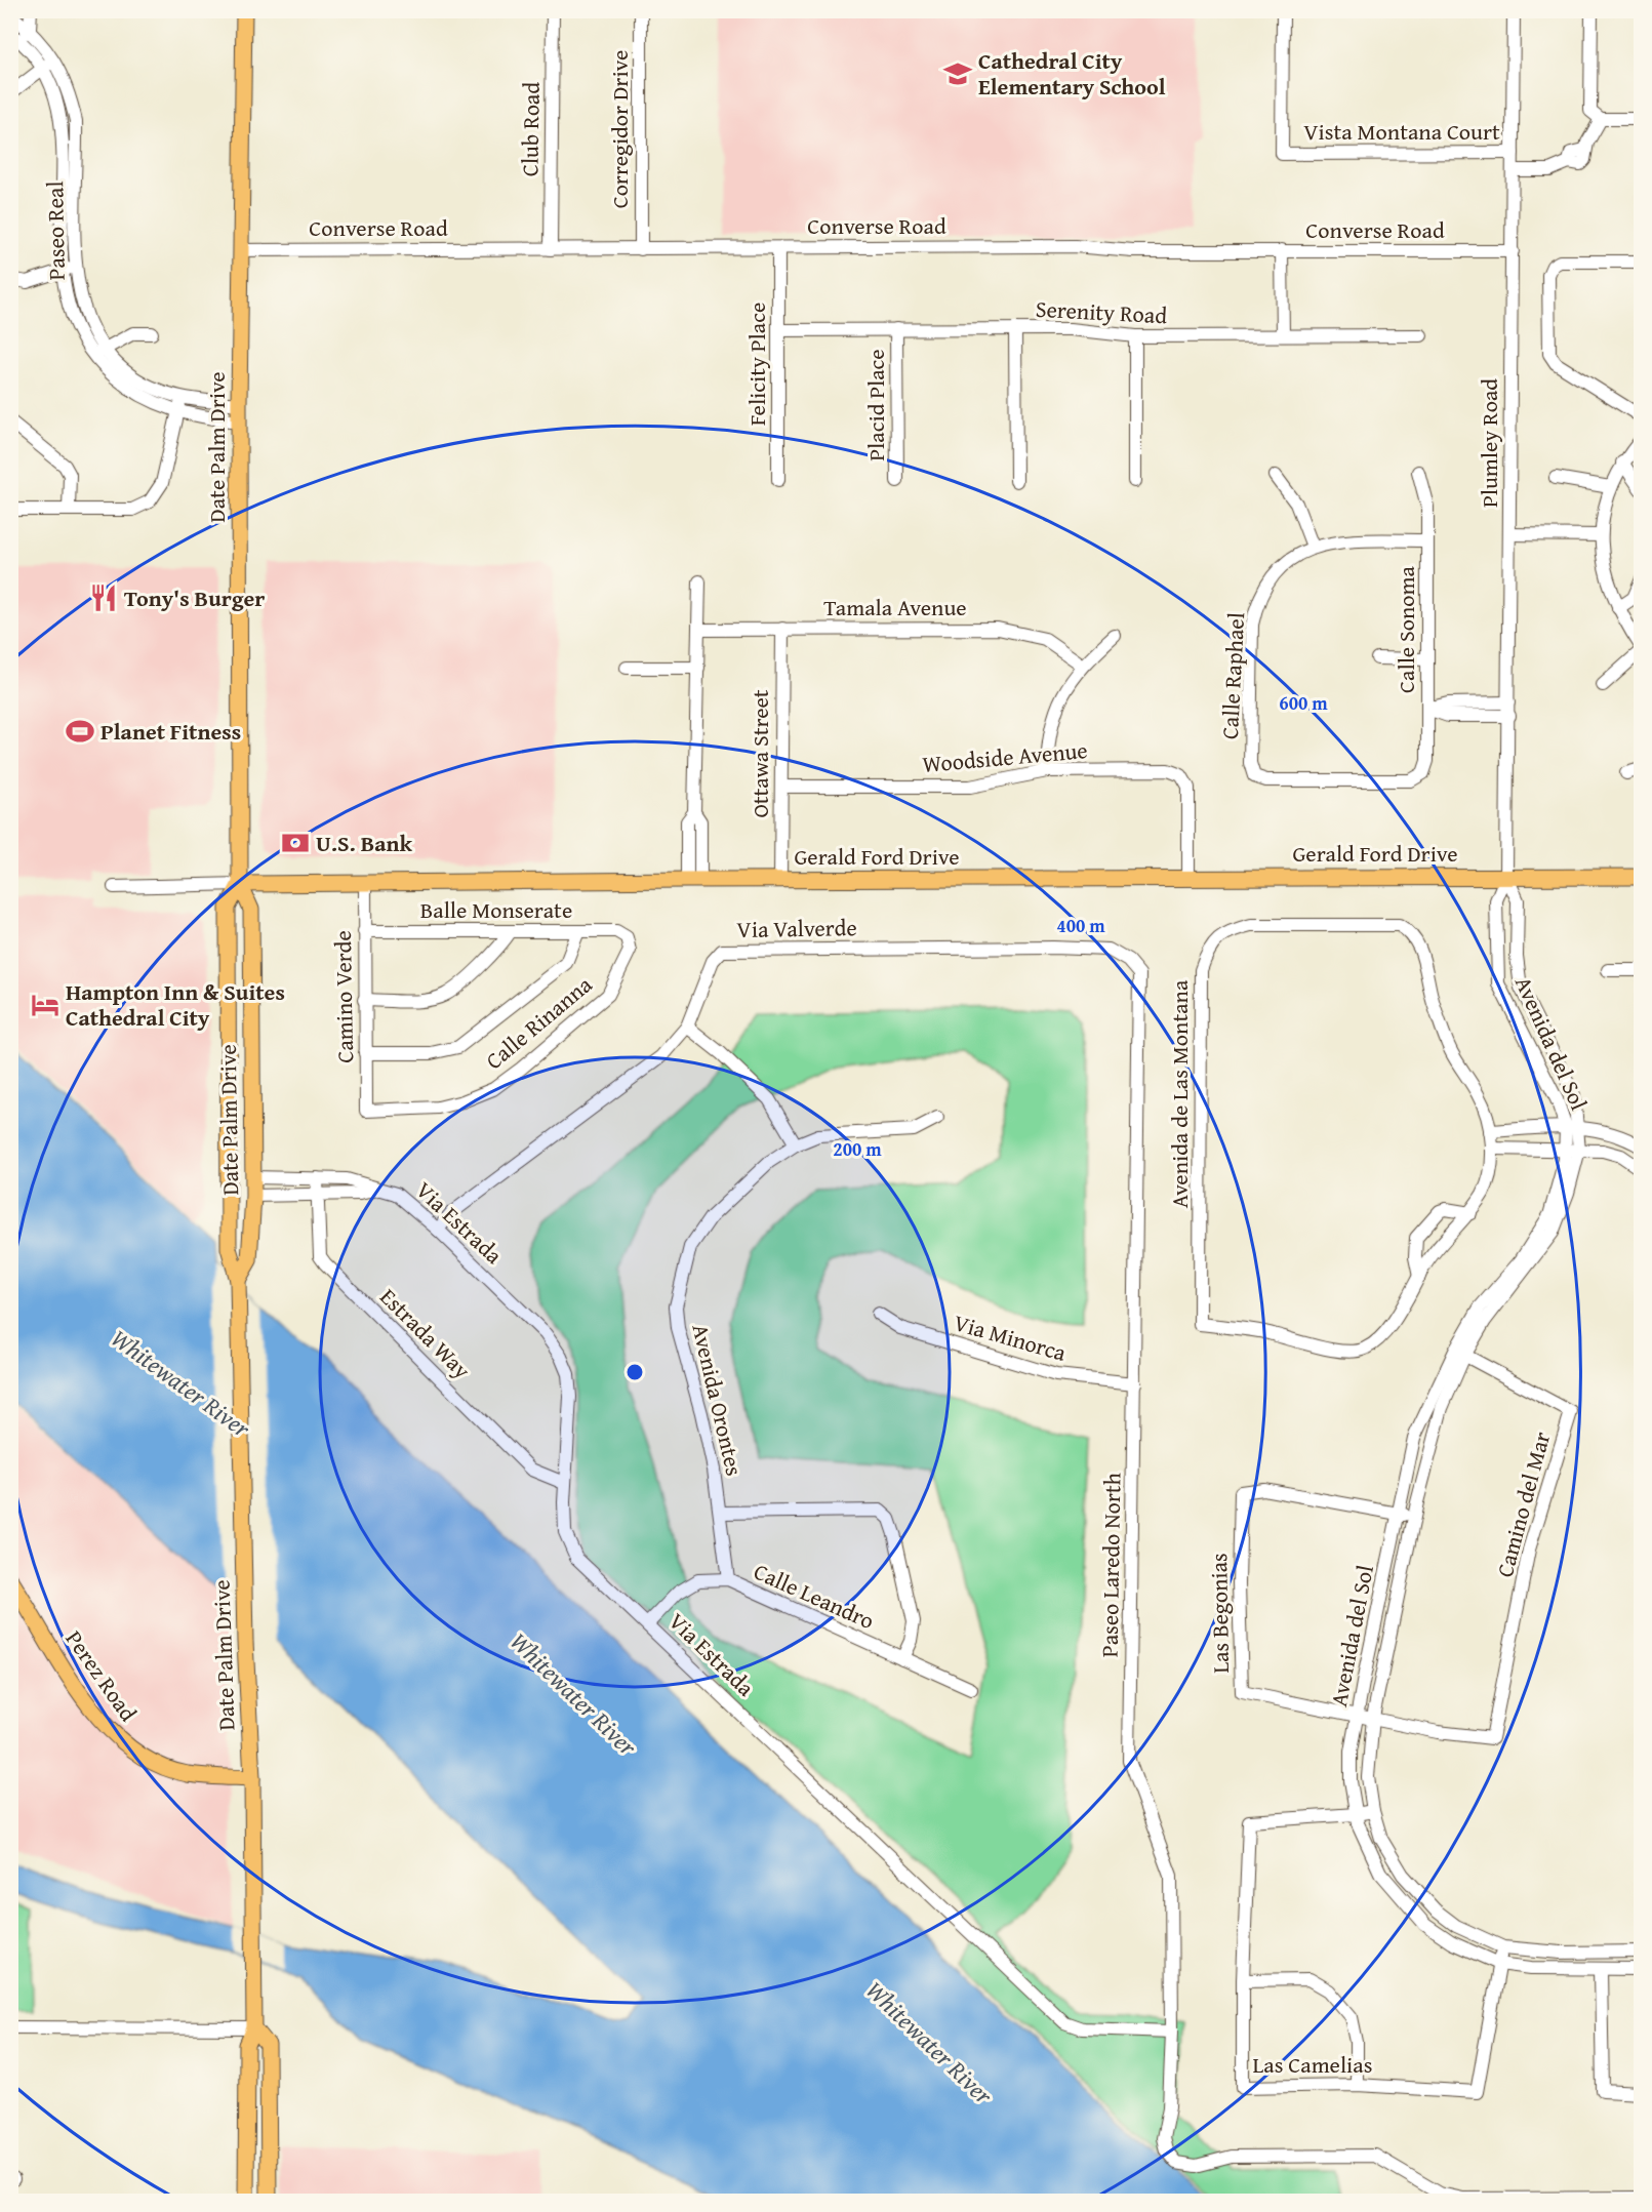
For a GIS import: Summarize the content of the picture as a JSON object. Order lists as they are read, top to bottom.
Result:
{
  "streets": {
    "main road": ["Date Palm Drive", "Gerald Ford Drive", "Perez Road"],
    "street": [
      "Club Road",
      "Corregidor Drive",
      "Vista Montana Court",
      "Converse Road",
      "Paseo Real",
      "Serenity Road",
      "Felicity Place",
      "Placid Place",
      "Plumley Road",
      "Tamala Avenue",
      "Calle Sonoma",
      "Calle Raphael",
      "Ottawa Street",
      "Woodside Avenue",
      "Balle Monserate",
      "Via Valverde",
      "Camino Verde",
      "Calle Rinanna",
      "Avenida del Sol",
      "Avenida de Las Montana",
      "Via Estrada",
      "Estrada Way",
      "Via Minorca",
      "Avenida Orontes",
      "Camino del Mar",
      "Paseo Laredo North",
      "Calle Leandro",
      "Las Begonias",
      "Las Camelias"
    ]
  },
  "crossings": [
    ["Club Road", "Converse Road"],
    ["Corregidor Drive", "Converse Road"],
    ["Vista Montana Court", "Plumley Road"],
    ["Converse Road", "Felicity Place"],
    ["Converse Road", "Plumley Road"],
    ["Converse Road", "Date Palm Drive"],
    ["Paseo Real", "Date Palm Drive"],
    ["Serenity Road", "Felicity Place"],
    ["Serenity Road", "Placid Place"],
    ["Plumley Road", "Gerald Ford Drive"],
    ["Plumley Road", "Avenida del Sol"],
    ["Date Palm Drive", "Gerald Ford Drive"],
    ["Date Palm Drive", "Via Estrada"],
    ["Date Palm Drive", "Perez Road"],
    ["Tamala Avenue", "Ottawa Street"],
    ["Calle Sonoma", "Calle Raphael"],
    ["Ottawa Street", "Woodside Avenue"],
    ["Ottawa Street", "Gerald Ford Drive"],
    ["Woodside Avenue", "Gerald Ford Drive"],
    ["Gerald Ford Drive", "Camino Verde"],
    ["Gerald Ford Drive", "Avenida del Sol"],
    ["Balle Monserate", "Camino Verde"],
    ["Balle Monserate", "Calle Rinanna"],
    ["Via Valverde", "Via Estrada"],
    ["Via Valverde", "Paseo Laredo North"],
    ["Camino Verde", "Calle Rinanna"],
    ["Avenida del Sol", "Avenida de Las Montana"],
    ["Avenida del Sol", "Camino del Mar"],
    ["Avenida del Sol", "Las Begonias"],
    ["Avenida del Sol", "Las Camelias"],
    ["Via Estrada", "Estrada Way"],
    ["Via Estrada", "Paseo Laredo North"],
    ["Via Estrada", "Calle Leandro"],
    ["Via Minorca", "Paseo Laredo North"],
    ["Avenida Orontes", "Calle Leandro"],
    ["Camino del Mar", "Las Begonias"]
  ],
  "water": ["Whitewater River"],
  "places": {
    "school or university": ["Cathedral City Elementary School"],
    "restaurant": ["Tony's Burger"],
    "sports": ["Planet Fitness"],
    "bank": ["U.S. Bank"],
    "hotel": ["Hampton Inn & Suites Cathedral City"]
  },
  "rings": ["600 m", "400 m", "200 m"]
}
